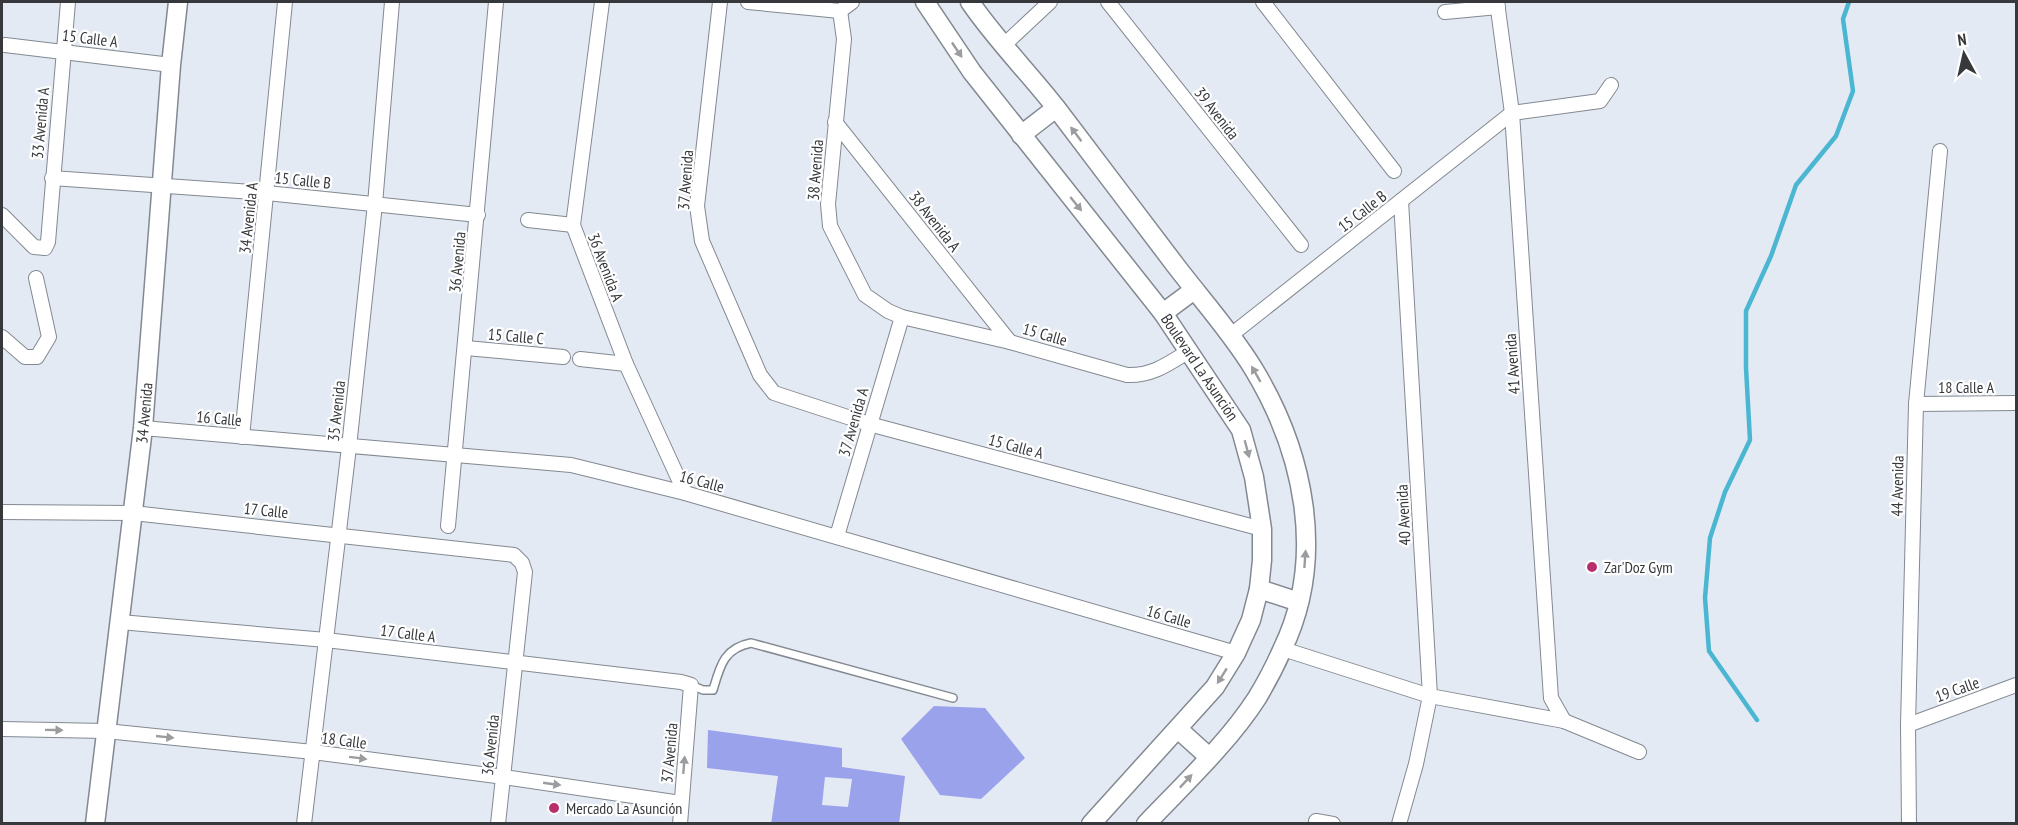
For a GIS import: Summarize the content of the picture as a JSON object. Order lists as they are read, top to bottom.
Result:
{
  "streets": {
    "main road": ["Boulevard La Asunción", "34 Avenida"],
    "street": [
      "15 Calle A",
      "39 Avenida",
      "33 Avenida A",
      "38 Avenida",
      "15 Calle B",
      "37 Avenida",
      "34 Avenida A",
      "38 Avenida A",
      "36 Avenida",
      "36 Avenida A",
      "15 Calle",
      "15 Calle C",
      "41 Avenida",
      "18 Calle A",
      "35 Avenida",
      "16 Calle",
      "37 Avenida A",
      "44 Avenida",
      "17 Calle",
      "40 Avenida",
      "17 Calle A",
      "19 Calle",
      "18 Calle"
    ]
  },
  "crossings": [
    ["15 Calle A", "33 Avenida A"],
    ["15 Calle A", "37 Avenida"],
    ["15 Calle A", "Boulevard La Asunción"],
    ["15 Calle A", "34 Avenida"],
    ["15 Calle A", "37 Avenida A"],
    ["33 Avenida A", "15 Calle B"],
    ["38 Avenida", "38 Avenida A"],
    ["38 Avenida", "15 Calle"],
    ["15 Calle B", "34 Avenida A"],
    ["15 Calle B", "36 Avenida"],
    ["15 Calle B", "41 Avenida"],
    ["15 Calle B", "35 Avenida"],
    ["15 Calle B", "34 Avenida"],
    ["15 Calle B", "40 Avenida"],
    ["37 Avenida", "17 Calle A"],
    ["37 Avenida", "18 Calle"],
    ["34 Avenida A", "16 Calle"],
    ["38 Avenida A", "15 Calle"],
    ["36 Avenida", "15 Calle C"],
    ["36 Avenida", "16 Calle"],
    ["36 Avenida", "17 Calle"],
    ["36 Avenida", "17 Calle A"],
    ["36 Avenida", "18 Calle"],
    ["36 Avenida A", "16 Calle"],
    ["15 Calle", "Boulevard La Asunción"],
    ["15 Calle", "37 Avenida A"],
    ["Boulevard La Asunción", "16 Calle"],
    ["18 Calle A", "44 Avenida"],
    ["35 Avenida", "16 Calle"],
    ["35 Avenida", "17 Calle"],
    ["35 Avenida", "17 Calle A"],
    ["35 Avenida", "18 Calle"],
    ["34 Avenida", "16 Calle"],
    ["34 Avenida", "17 Calle"],
    ["34 Avenida", "17 Calle A"],
    ["34 Avenida", "18 Calle"],
    ["16 Calle", "37 Avenida A"],
    ["44 Avenida", "19 Calle"]
  ],
  "one_way": ["18 Calle"],
  "places": ["Zar'Doz Gym", "Mercado La Asunción"],
  "north": "top"
}
